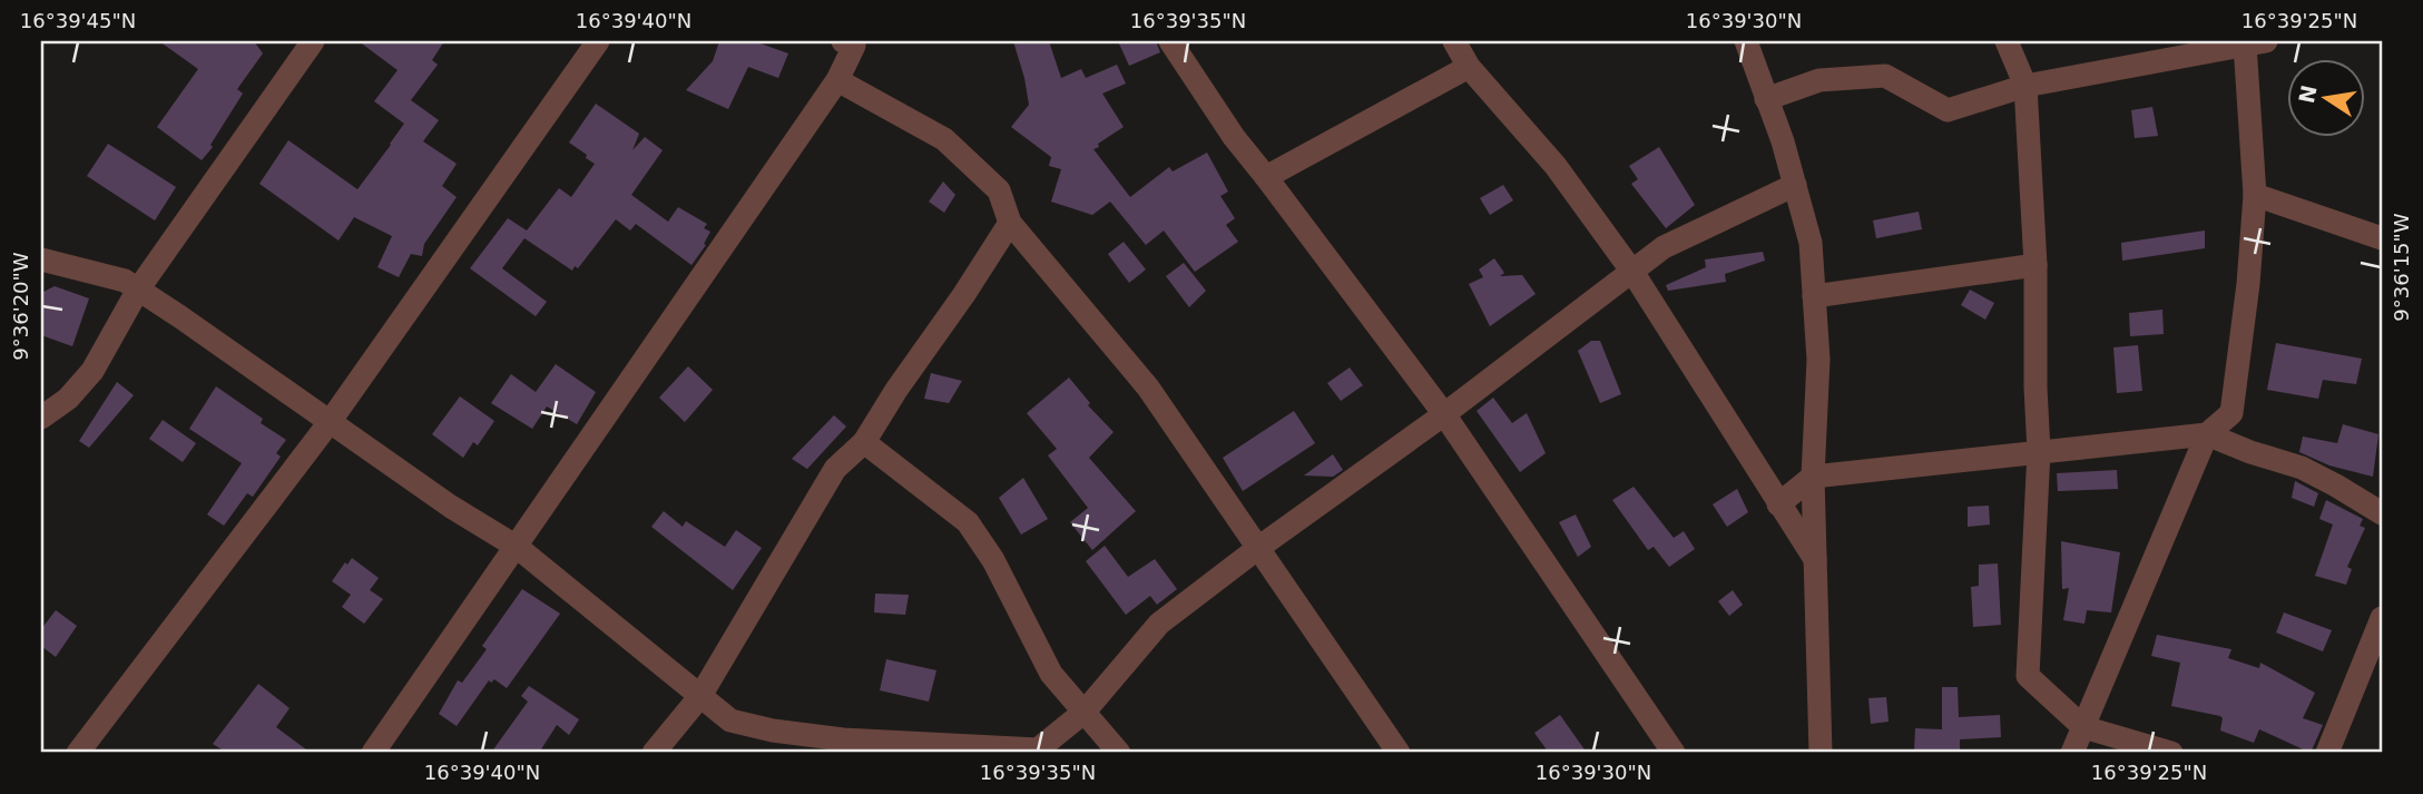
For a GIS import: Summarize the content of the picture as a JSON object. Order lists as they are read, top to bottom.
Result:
{
  "north": "left",
  "coordinates": [
    "16°39'45\"N",
    "16°39'40\"N",
    "16°39'35\"N",
    "16°39'30\"N",
    "16°39'25\"N",
    "9°36'15\"W",
    "9°36'20\"W"
  ]
}
